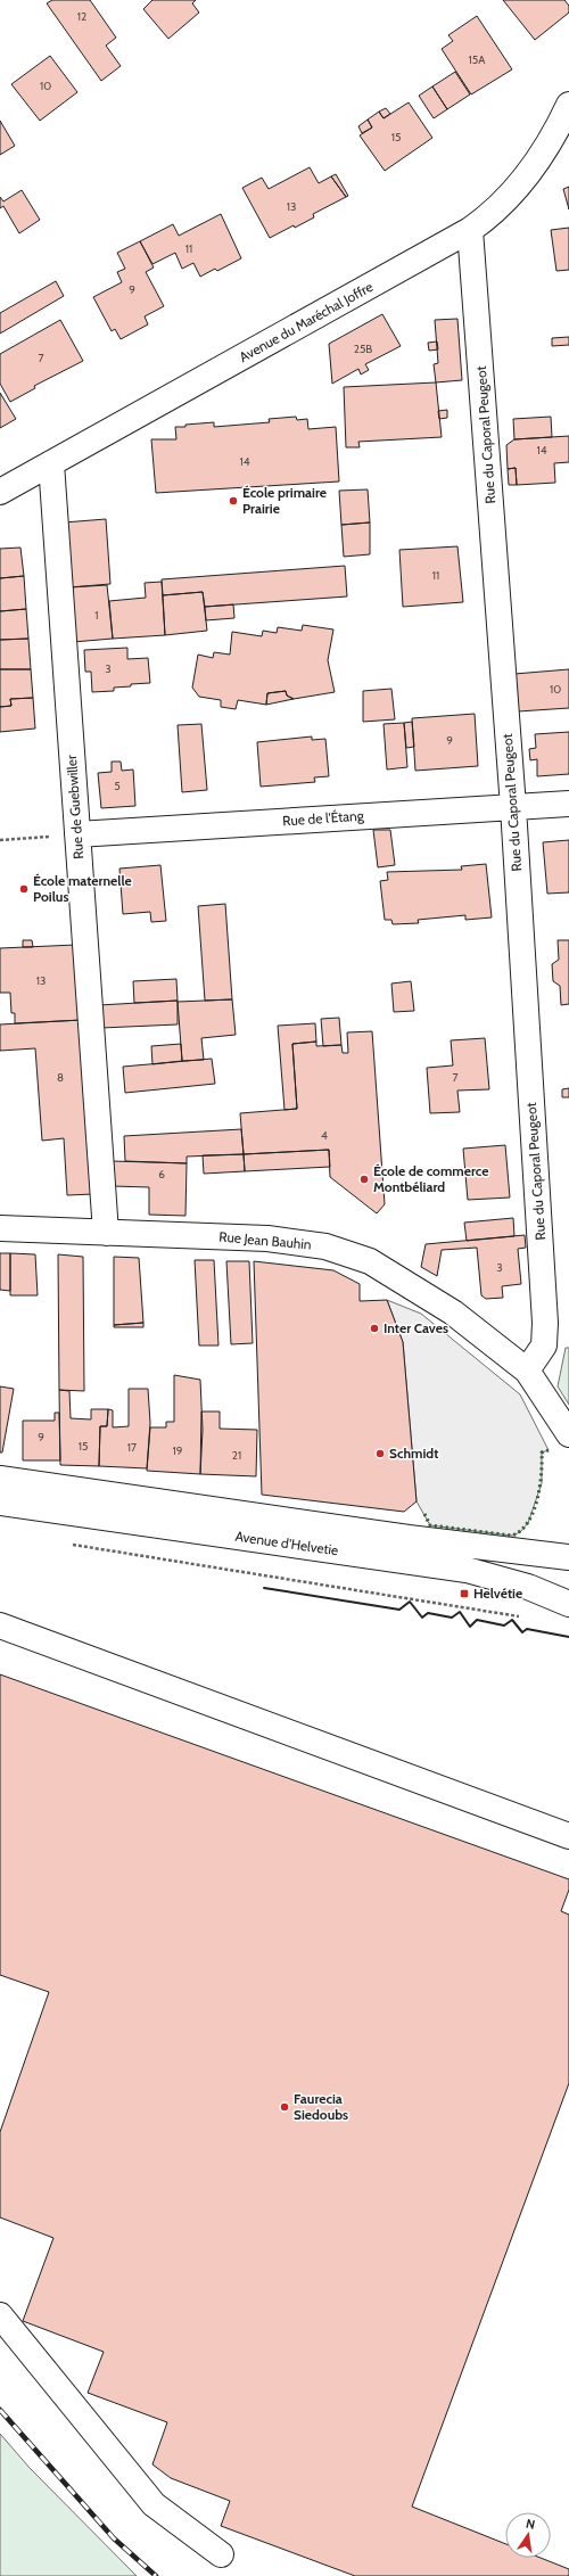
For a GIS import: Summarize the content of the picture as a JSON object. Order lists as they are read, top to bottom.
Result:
{
  "streets": {
    "street": [
      "Avenue du Maréchal Joffre",
      "Rue du Caporal Peugeot",
      "Rue de Guebwiller",
      "Rue de l'Étang",
      "Rue Jean Bauhin",
      "Avenue d'Helvetie"
    ]
  },
  "crossings": [
    ["Avenue du Maréchal Joffre", "Rue du Caporal Peugeot"],
    ["Avenue du Maréchal Joffre", "Rue de Guebwiller"],
    ["Rue du Caporal Peugeot", "Rue de l'Étang"],
    ["Rue du Caporal Peugeot", "Rue Jean Bauhin"],
    ["Rue de Guebwiller", "Rue de l'Étang"],
    ["Rue de Guebwiller", "Rue Jean Bauhin"]
  ],
  "places": {
    "other": [
      "École primaire Prairie",
      "École maternelle Poilus",
      "École de commerce Montbéliard",
      "Inter Caves",
      "Schmidt",
      "Faurecia Siedoubs"
    ],
    "transit": ["Helvétie"]
  },
  "house_numbers": [
    "12",
    "15A",
    "10",
    "15",
    "13",
    "11",
    "9",
    "25B",
    "7",
    "14",
    "14",
    "11",
    "1",
    "3",
    "10",
    "9",
    "5",
    "13",
    "8",
    "7",
    "4",
    "6",
    "3",
    "9",
    "15",
    "17",
    "19",
    "21"
  ],
  "north": "top"
}
